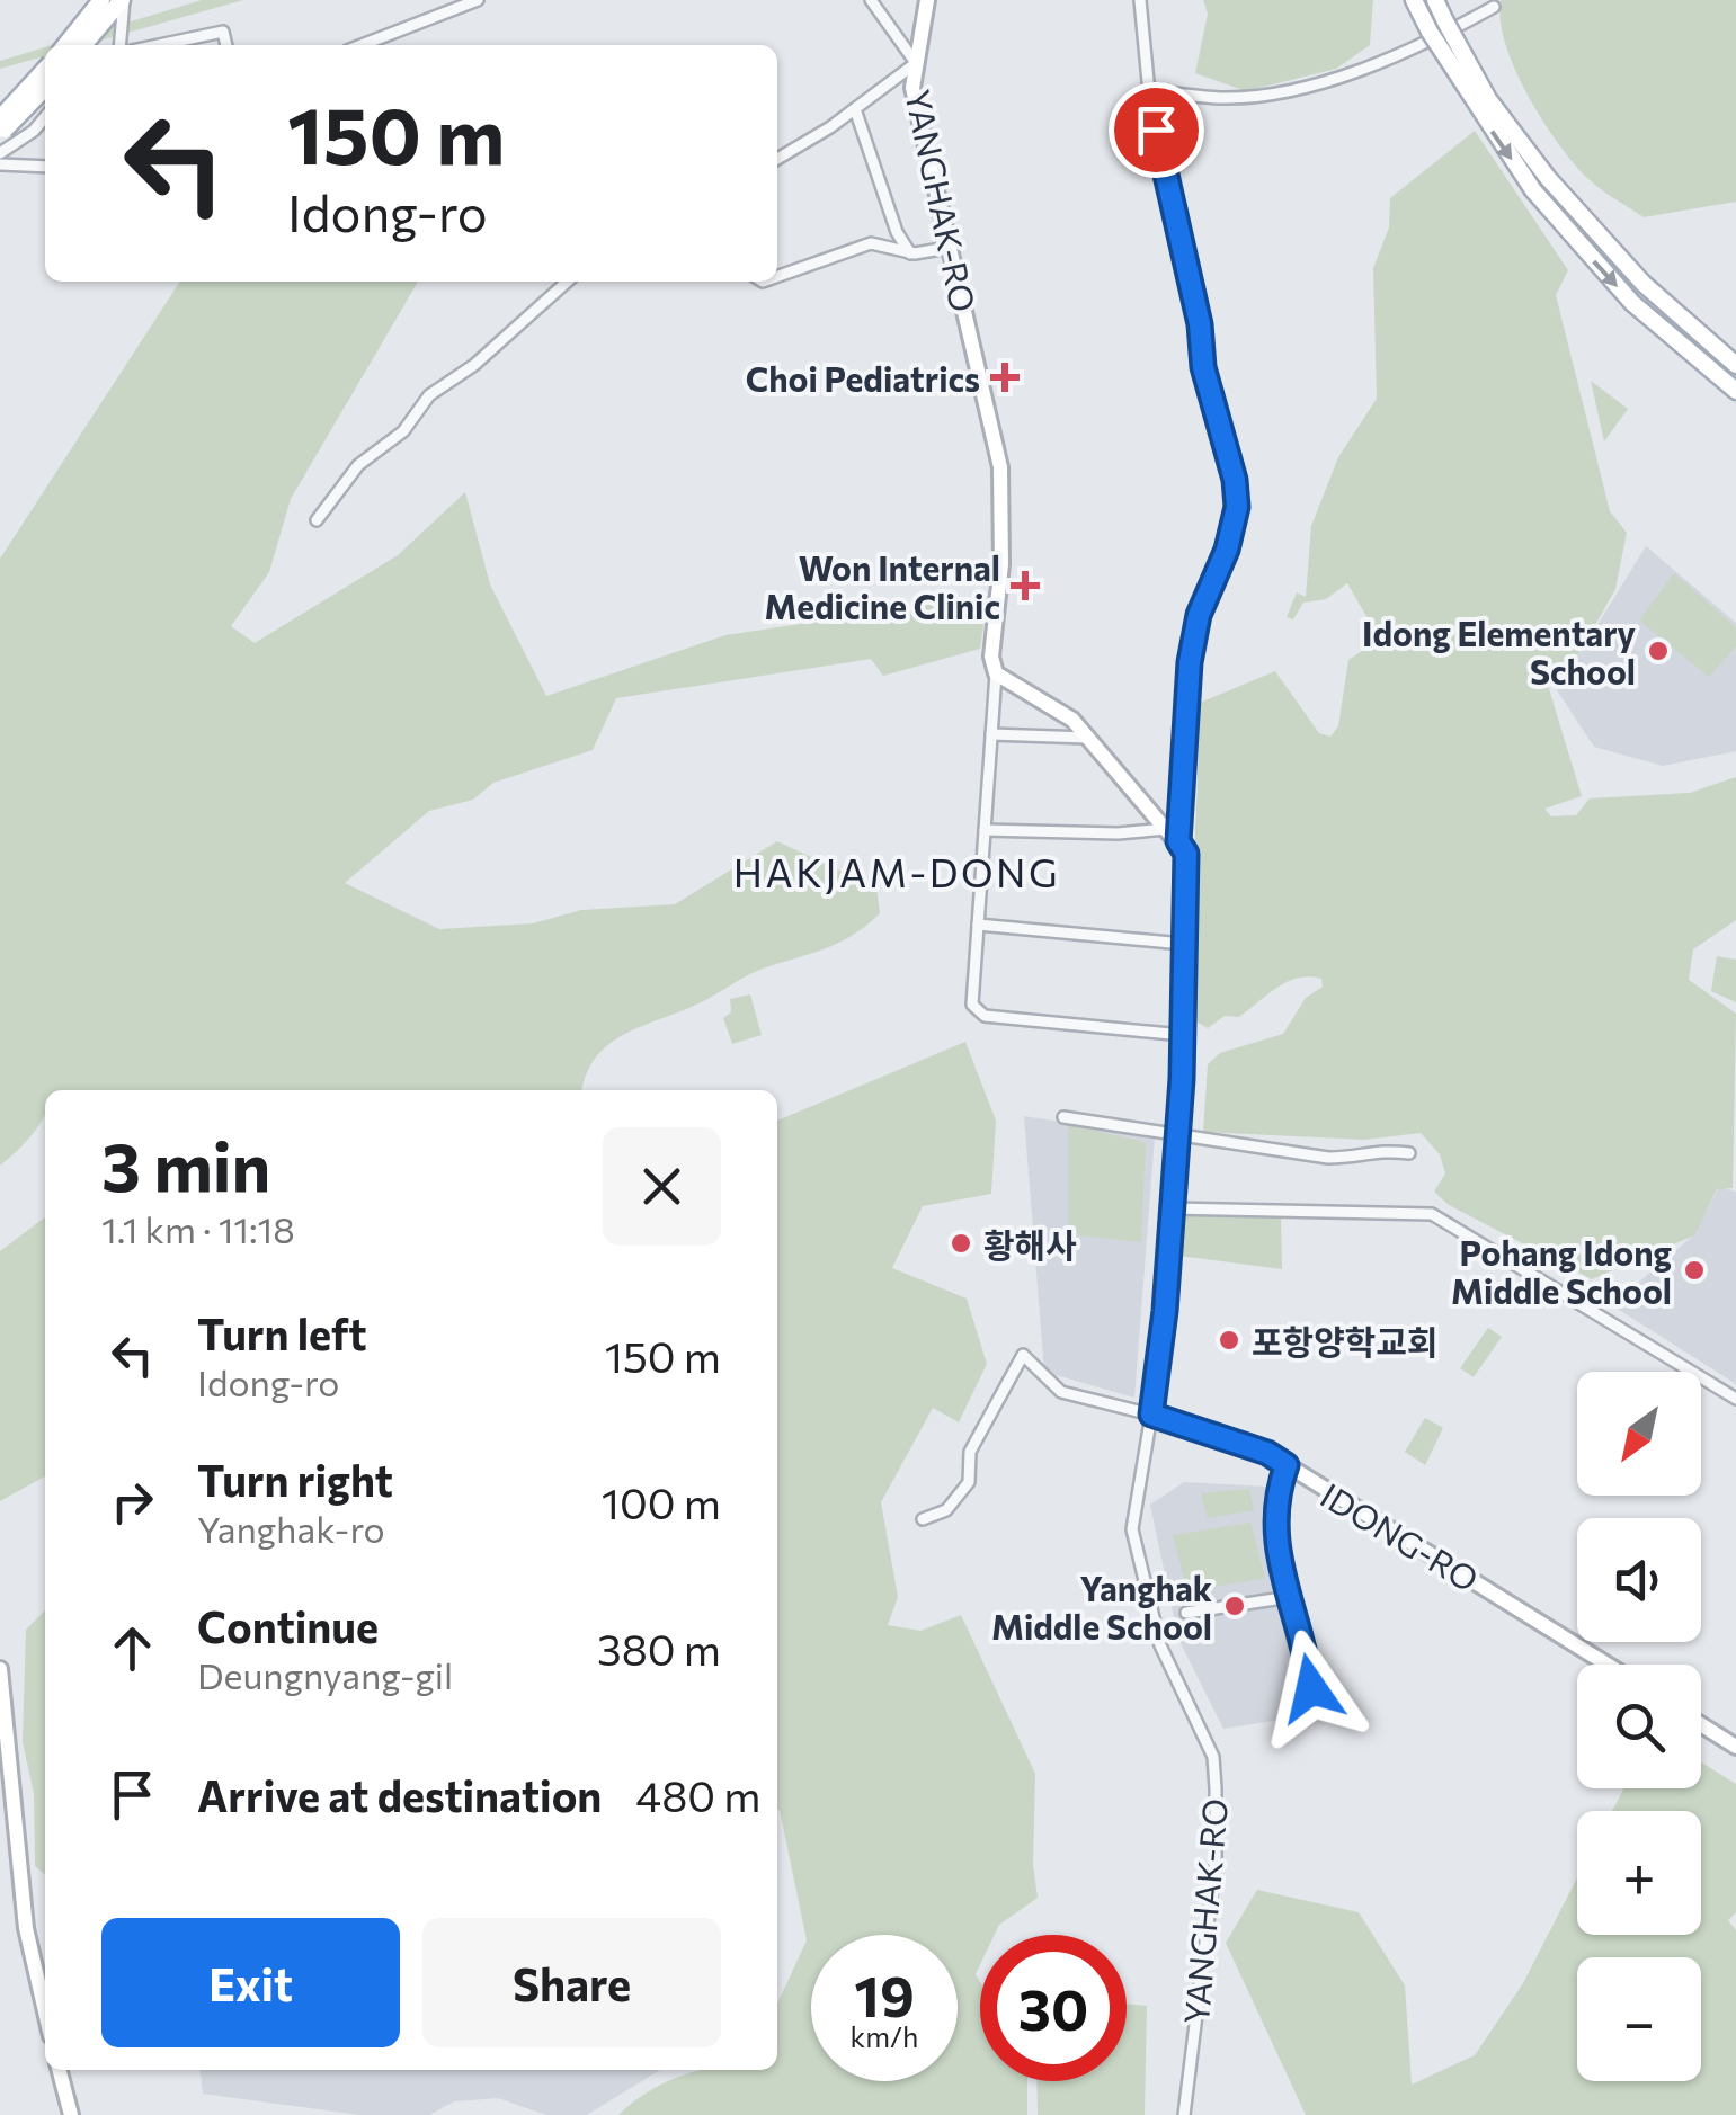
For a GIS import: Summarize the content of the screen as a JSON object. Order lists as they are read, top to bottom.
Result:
{
  "streets": {
    "street": ["YANGHAK-RO", "IDONG-RO"]
  },
  "crossings": [
    ["YANGHAK-RO", "IDONG-RO"]
  ],
  "districts": ["HAKJAM-DONG"],
  "places": {
    "health": ["Choi Pediatrics", "Won Internal Medicine Clinic"],
    "other": [
      "Idong Elementary School",
      "황해사",
      "Pohang Idong Middle School",
      "포항양학교회",
      "Yanghak Middle School"
    ]
  },
  "north": "bottom left",
  "page": {
    "turn": ["150 m", "Idong-ro"],
    "heading": ["3 min", "1.1 km · 11:18"],
    "list": [
      {
        "name": "Turn left",
        "note": "Idong-ro",
        "value": "150 m"
      },
      {
        "name": "Turn right",
        "note": "Yanghak-ro",
        "value": "100 m"
      },
      {
        "name": "Continue",
        "note": "Deungnyang-gil",
        "value": "380 m"
      },
      {
        "name": "Arrive at destination",
        "value": "480 m"
      }
    ],
    "map_buttons": ["+", "−"],
    "buttons": ["Exit", "Share"],
    "speed": "19 km/h",
    "limit": "30"
  }
}
